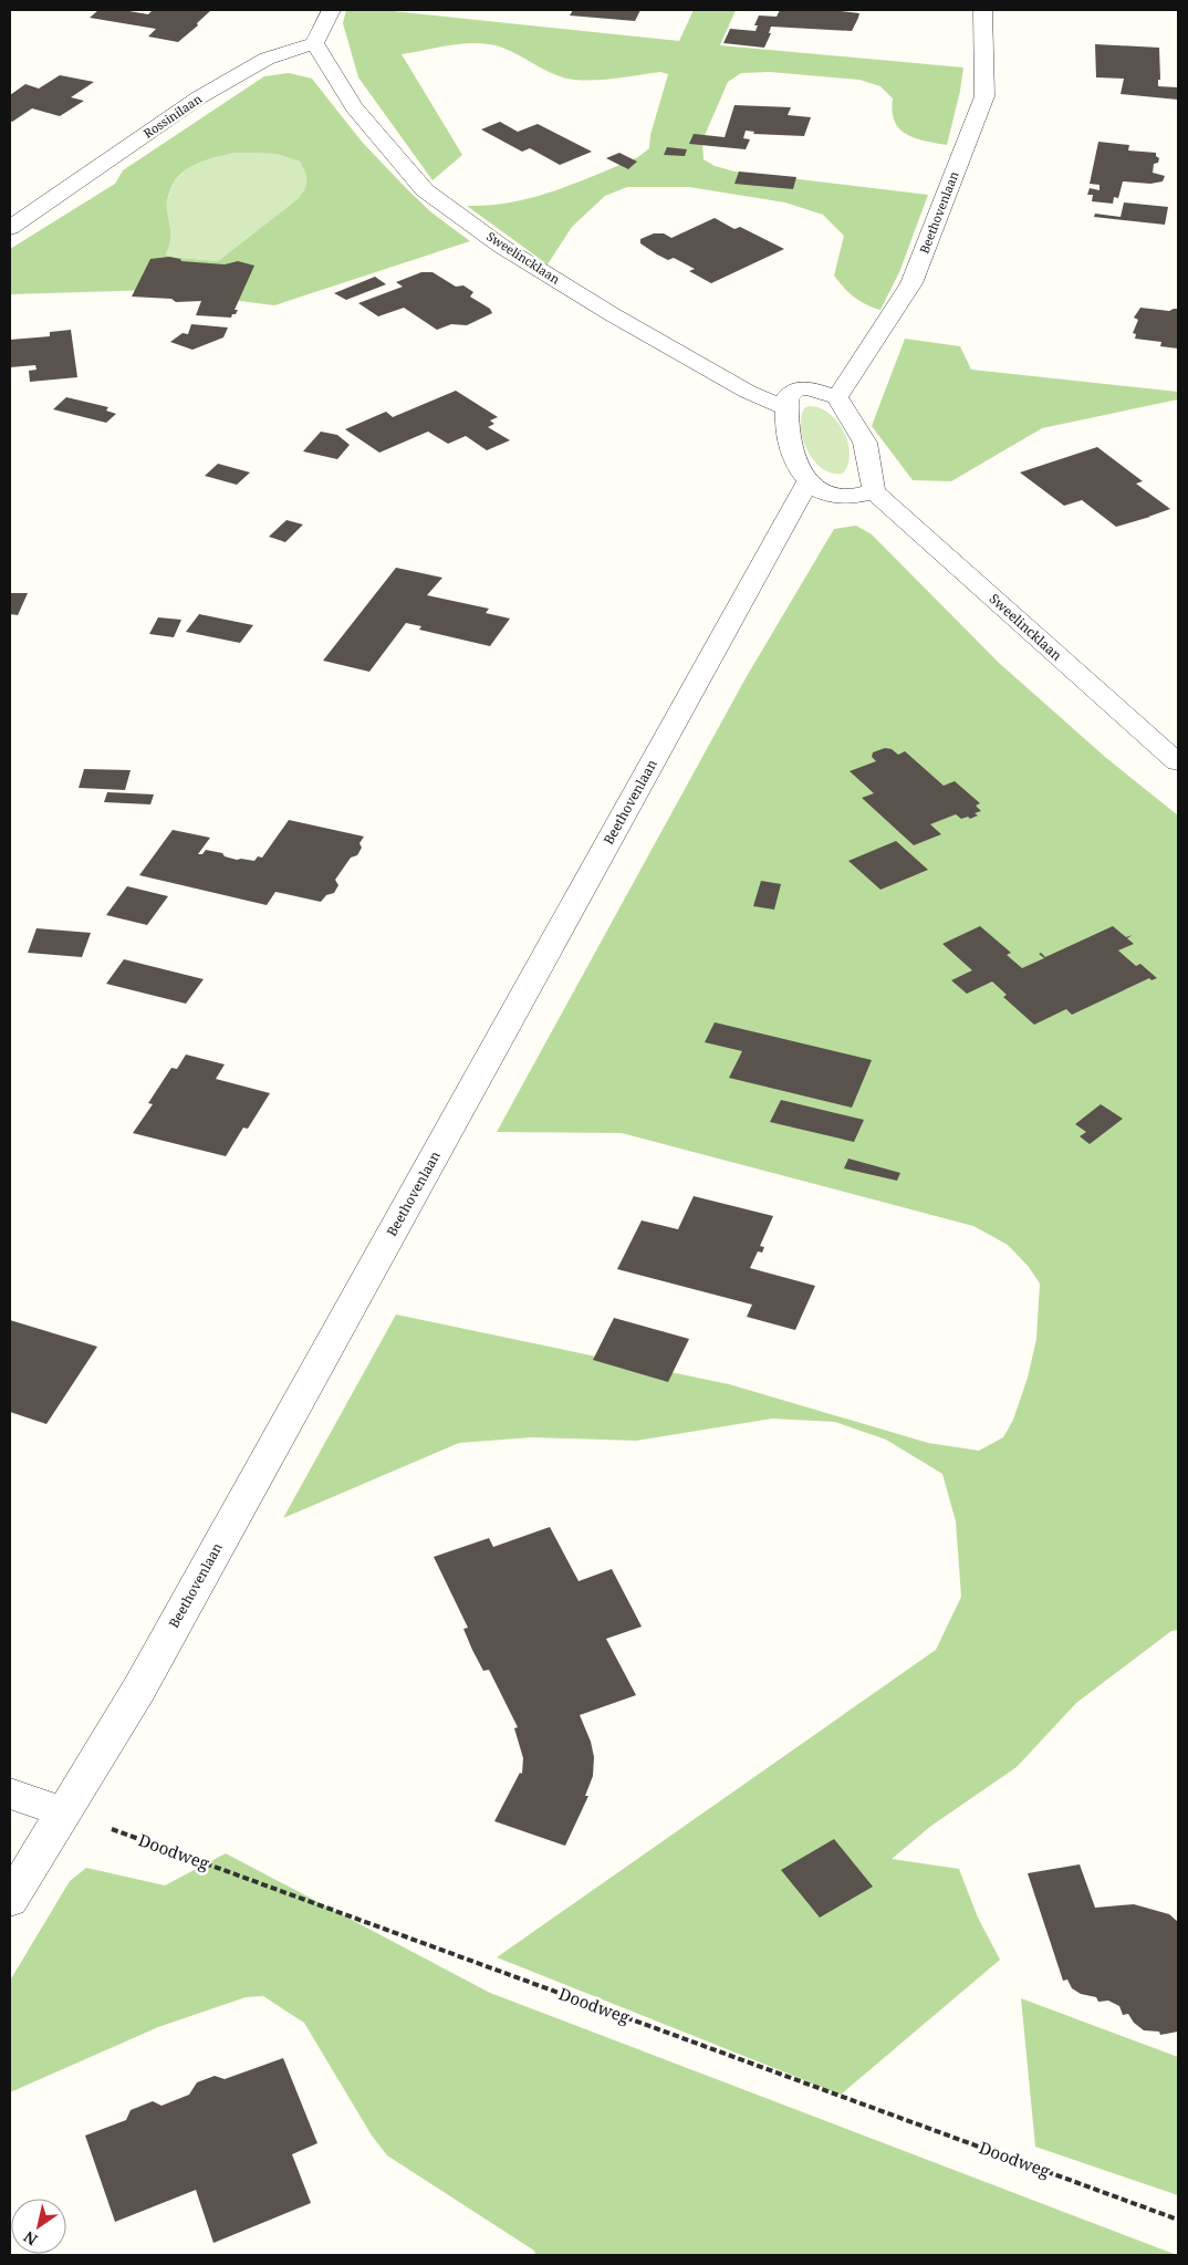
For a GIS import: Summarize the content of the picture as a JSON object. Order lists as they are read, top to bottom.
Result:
{
  "streets": {
    "street": ["Rossinilaan", "Beethovenlaan", "Sweelincklaan"],
    "path": ["Doodweg"]
  },
  "crossings": [
    ["Rossinilaan", "Sweelincklaan"],
    ["Beethovenlaan", "Doodweg"]
  ],
  "north": "bottom left"
}
